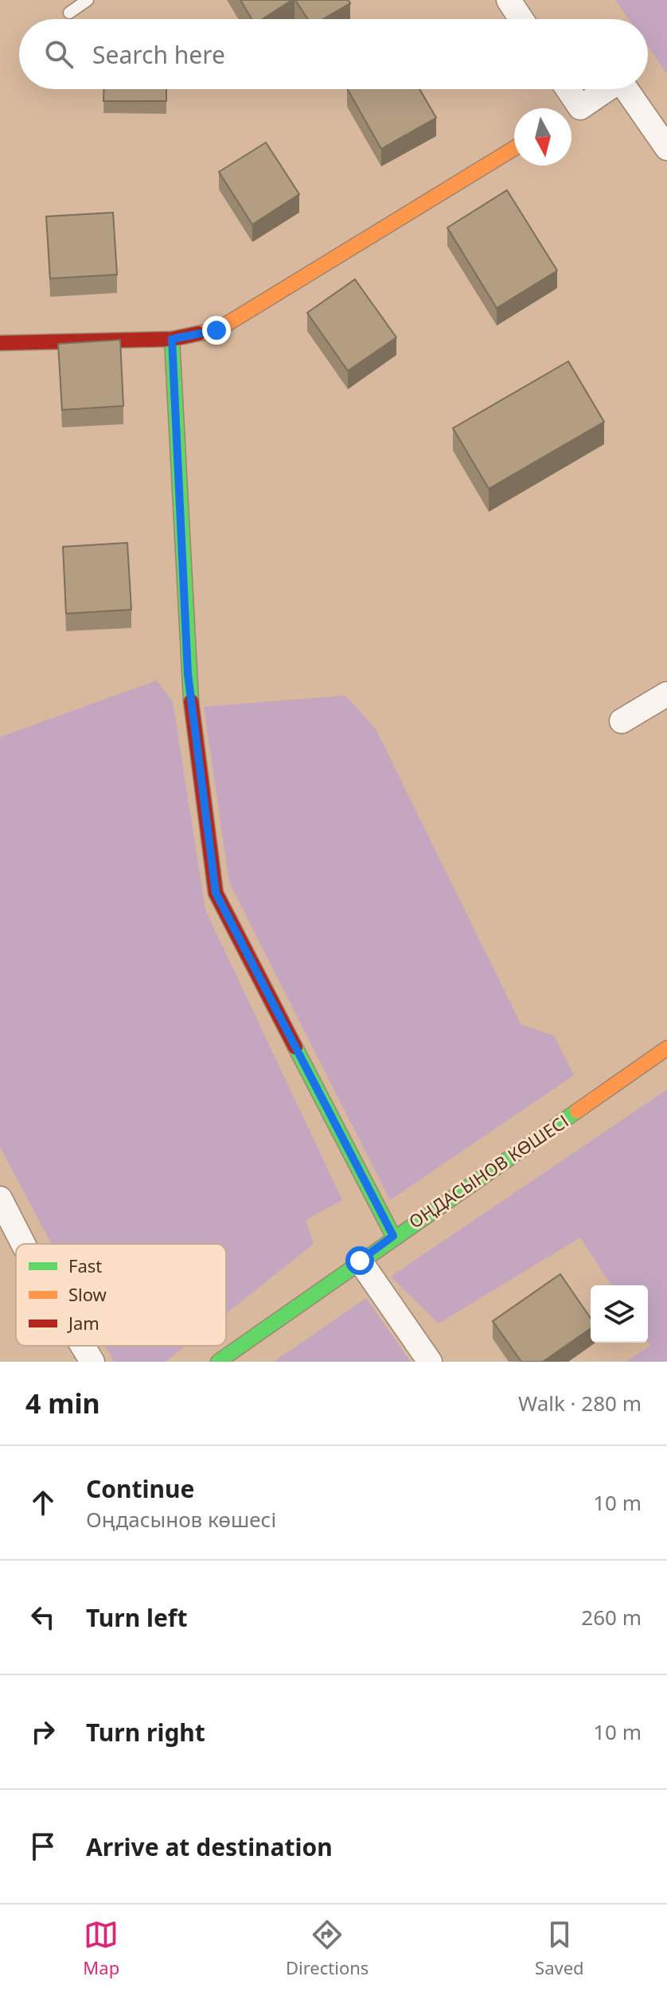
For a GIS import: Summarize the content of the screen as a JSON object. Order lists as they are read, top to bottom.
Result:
{
  "streets": {
    "street": ["ОҢДАСЫНОВ КӨШЕСІ"]
  },
  "legend": ["Fast", "Slow", "Jam"],
  "north": "bottom",
  "page": {
    "search": "Search here",
    "heading": ["4 min", "Walk · 280 m"],
    "list": [
      ["Continue", "Оңдасынов көшесі", "10 m"],
      ["Turn left", "260 m"],
      ["Turn right", "10 m"],
      "Arrive at destination"
    ],
    "nav": ["Map", "Directions", "Saved"]
  }
}
